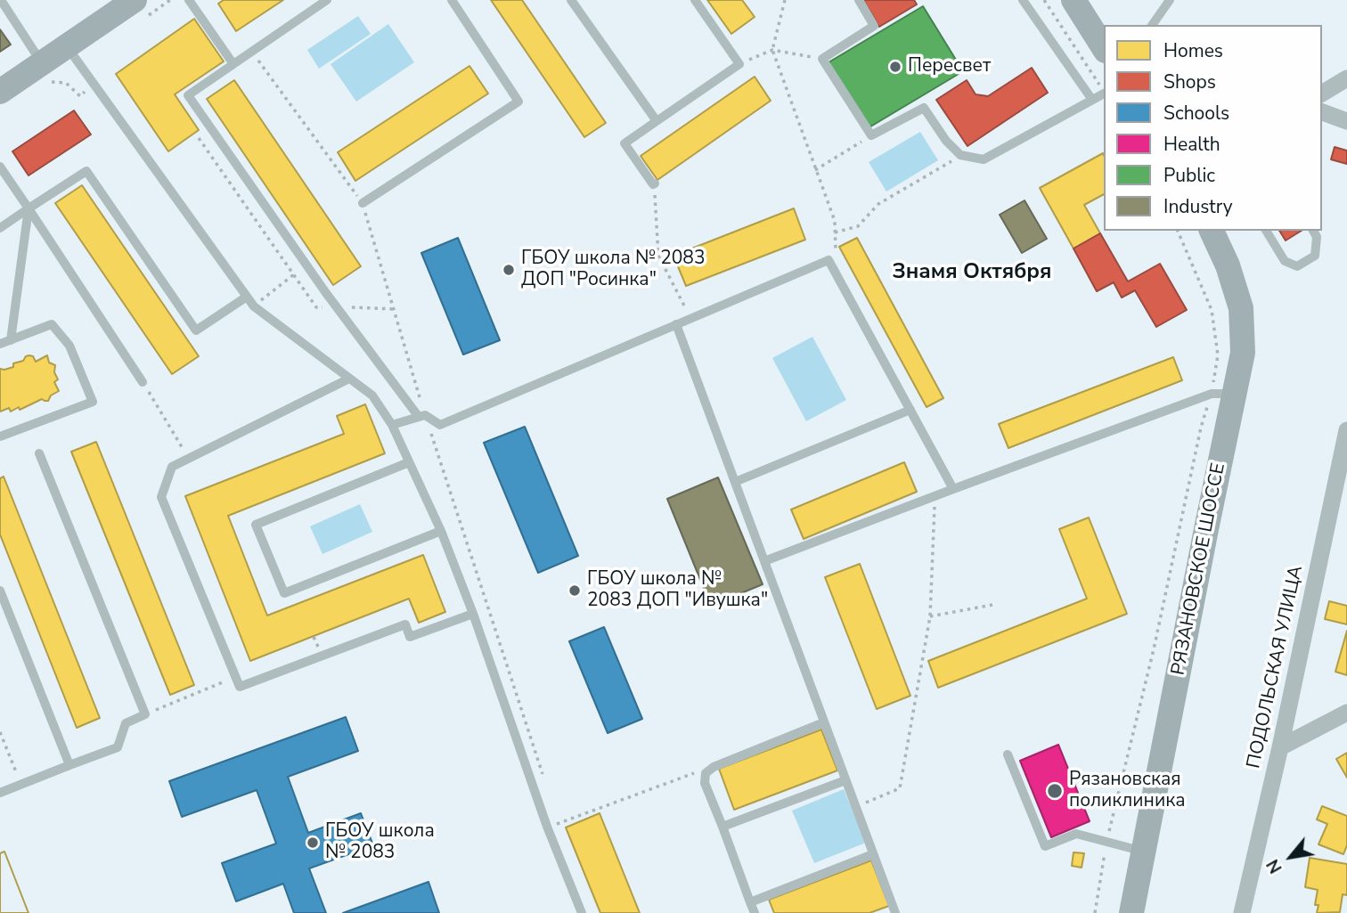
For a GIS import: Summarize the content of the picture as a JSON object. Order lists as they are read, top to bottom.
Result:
{
  "streets": {
    "main road": ["РЯЗАНОВСКОЕ ШОССЕ"],
    "street": ["ПОДОЛЬСКАЯ УЛИЦА"]
  },
  "districts": ["Знамя Октября"],
  "places": [
    "Пересвет",
    "ГБОУ школа № 2083 ДОП \"Росинка\"",
    "ГБОУ школа № 2083 ДОП \"Ивушка\"",
    "Рязановская поликлиника",
    "ГБОУ школа № 2083"
  ],
  "legend": [
    "Homes",
    "Shops",
    "Schools",
    "Health",
    "Public",
    "Industry"
  ],
  "north": "bottom left"
}
